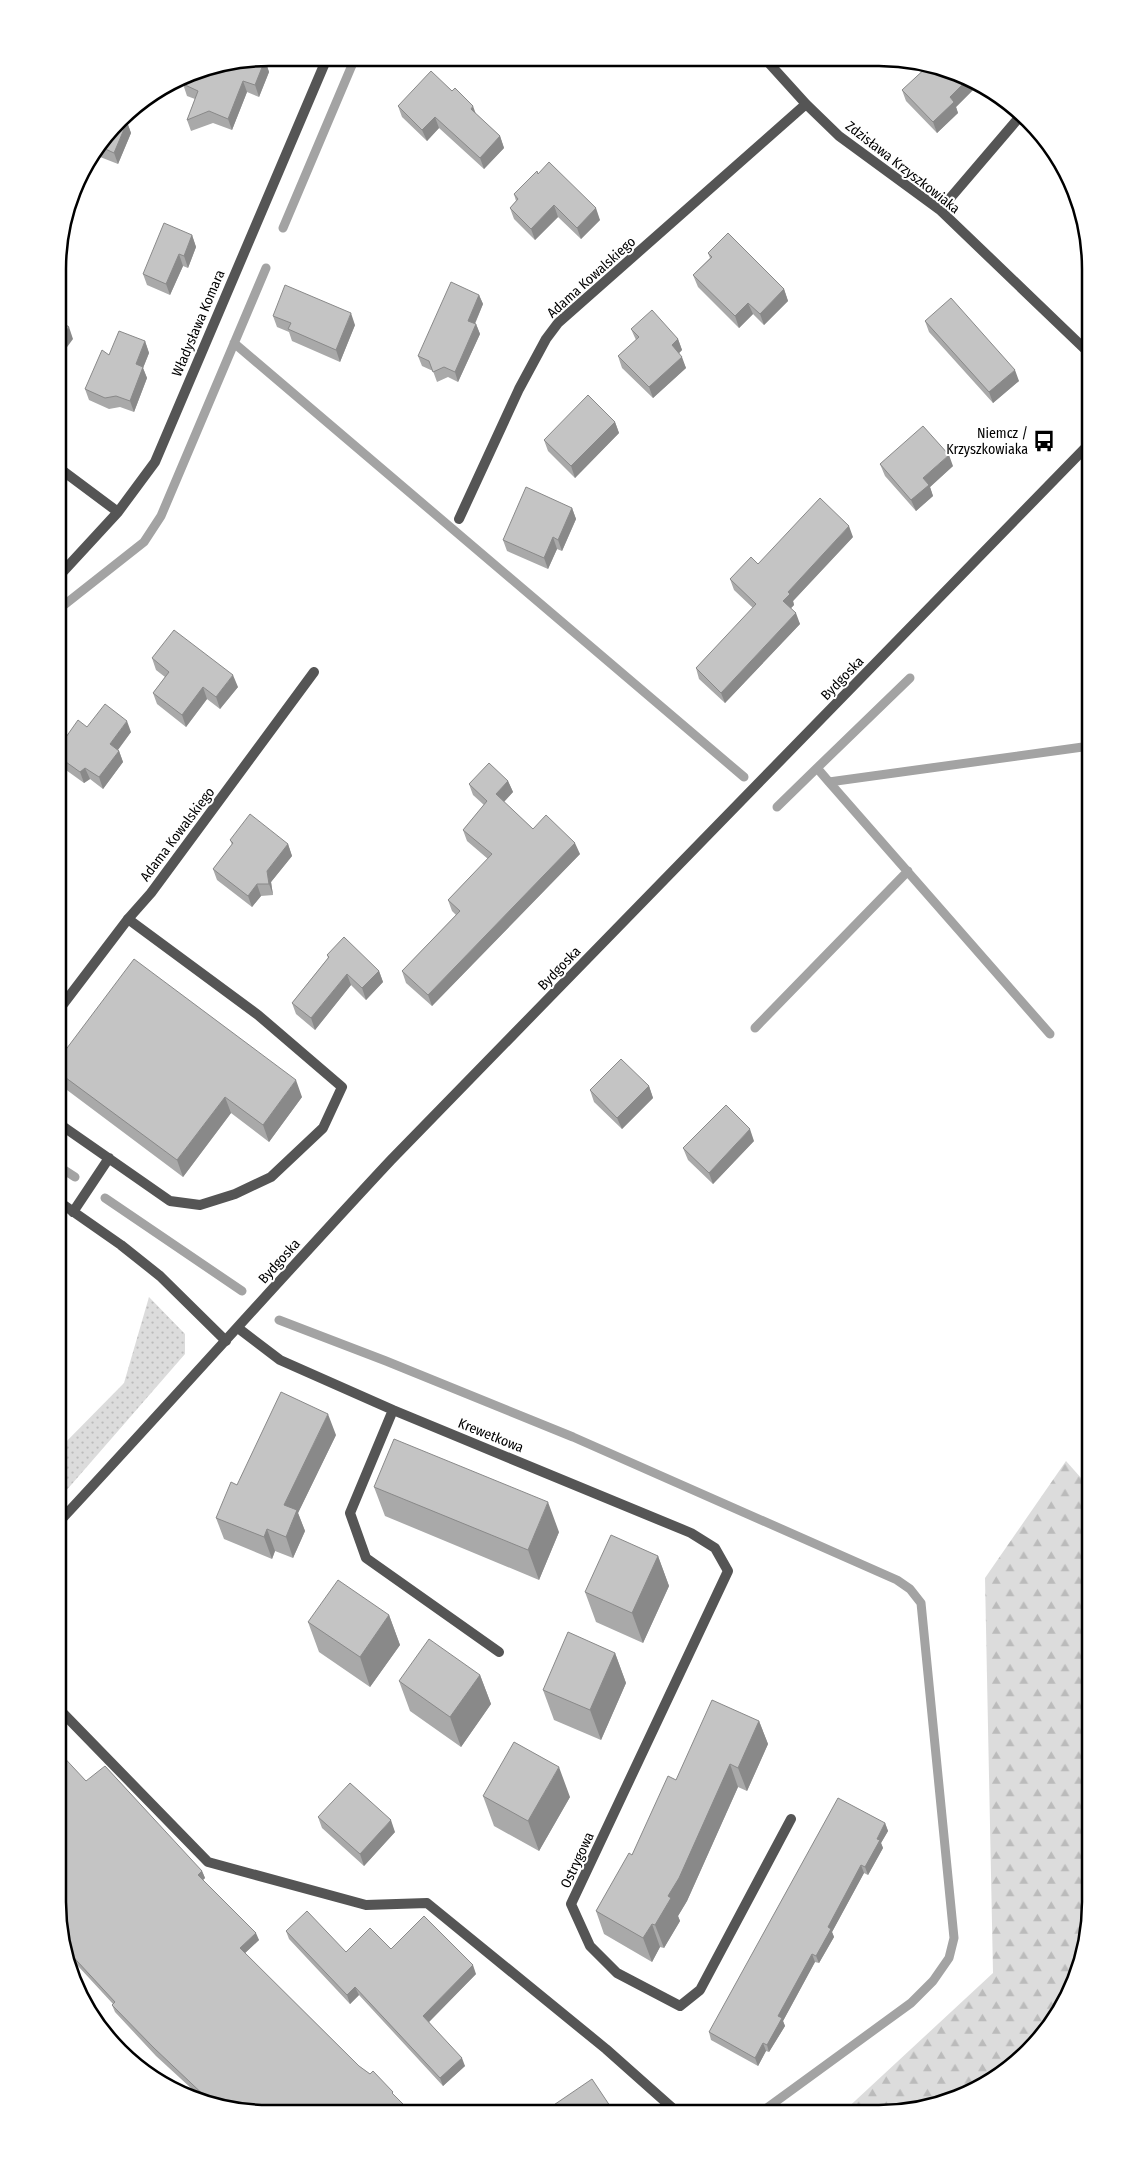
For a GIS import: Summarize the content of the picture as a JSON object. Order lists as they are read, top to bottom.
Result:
{
  "streets": {
    "street": [
      "Zdzisława Krzyszkowiaka",
      "Adama Kowalskiego",
      "Władysława Komara",
      "Bydgoska",
      "Krewetkowa",
      "Ostrygowa"
    ]
  },
  "crossings": [
    ["Zdzisława Krzyszkowiaka", "Adama Kowalskiego"],
    ["Bydgoska", "Krewetkowa"],
    ["Krewetkowa", "Ostrygowa"]
  ],
  "places": {
    "bus stop": ["Niemcz / Krzyszkowiaka"]
  }
}
